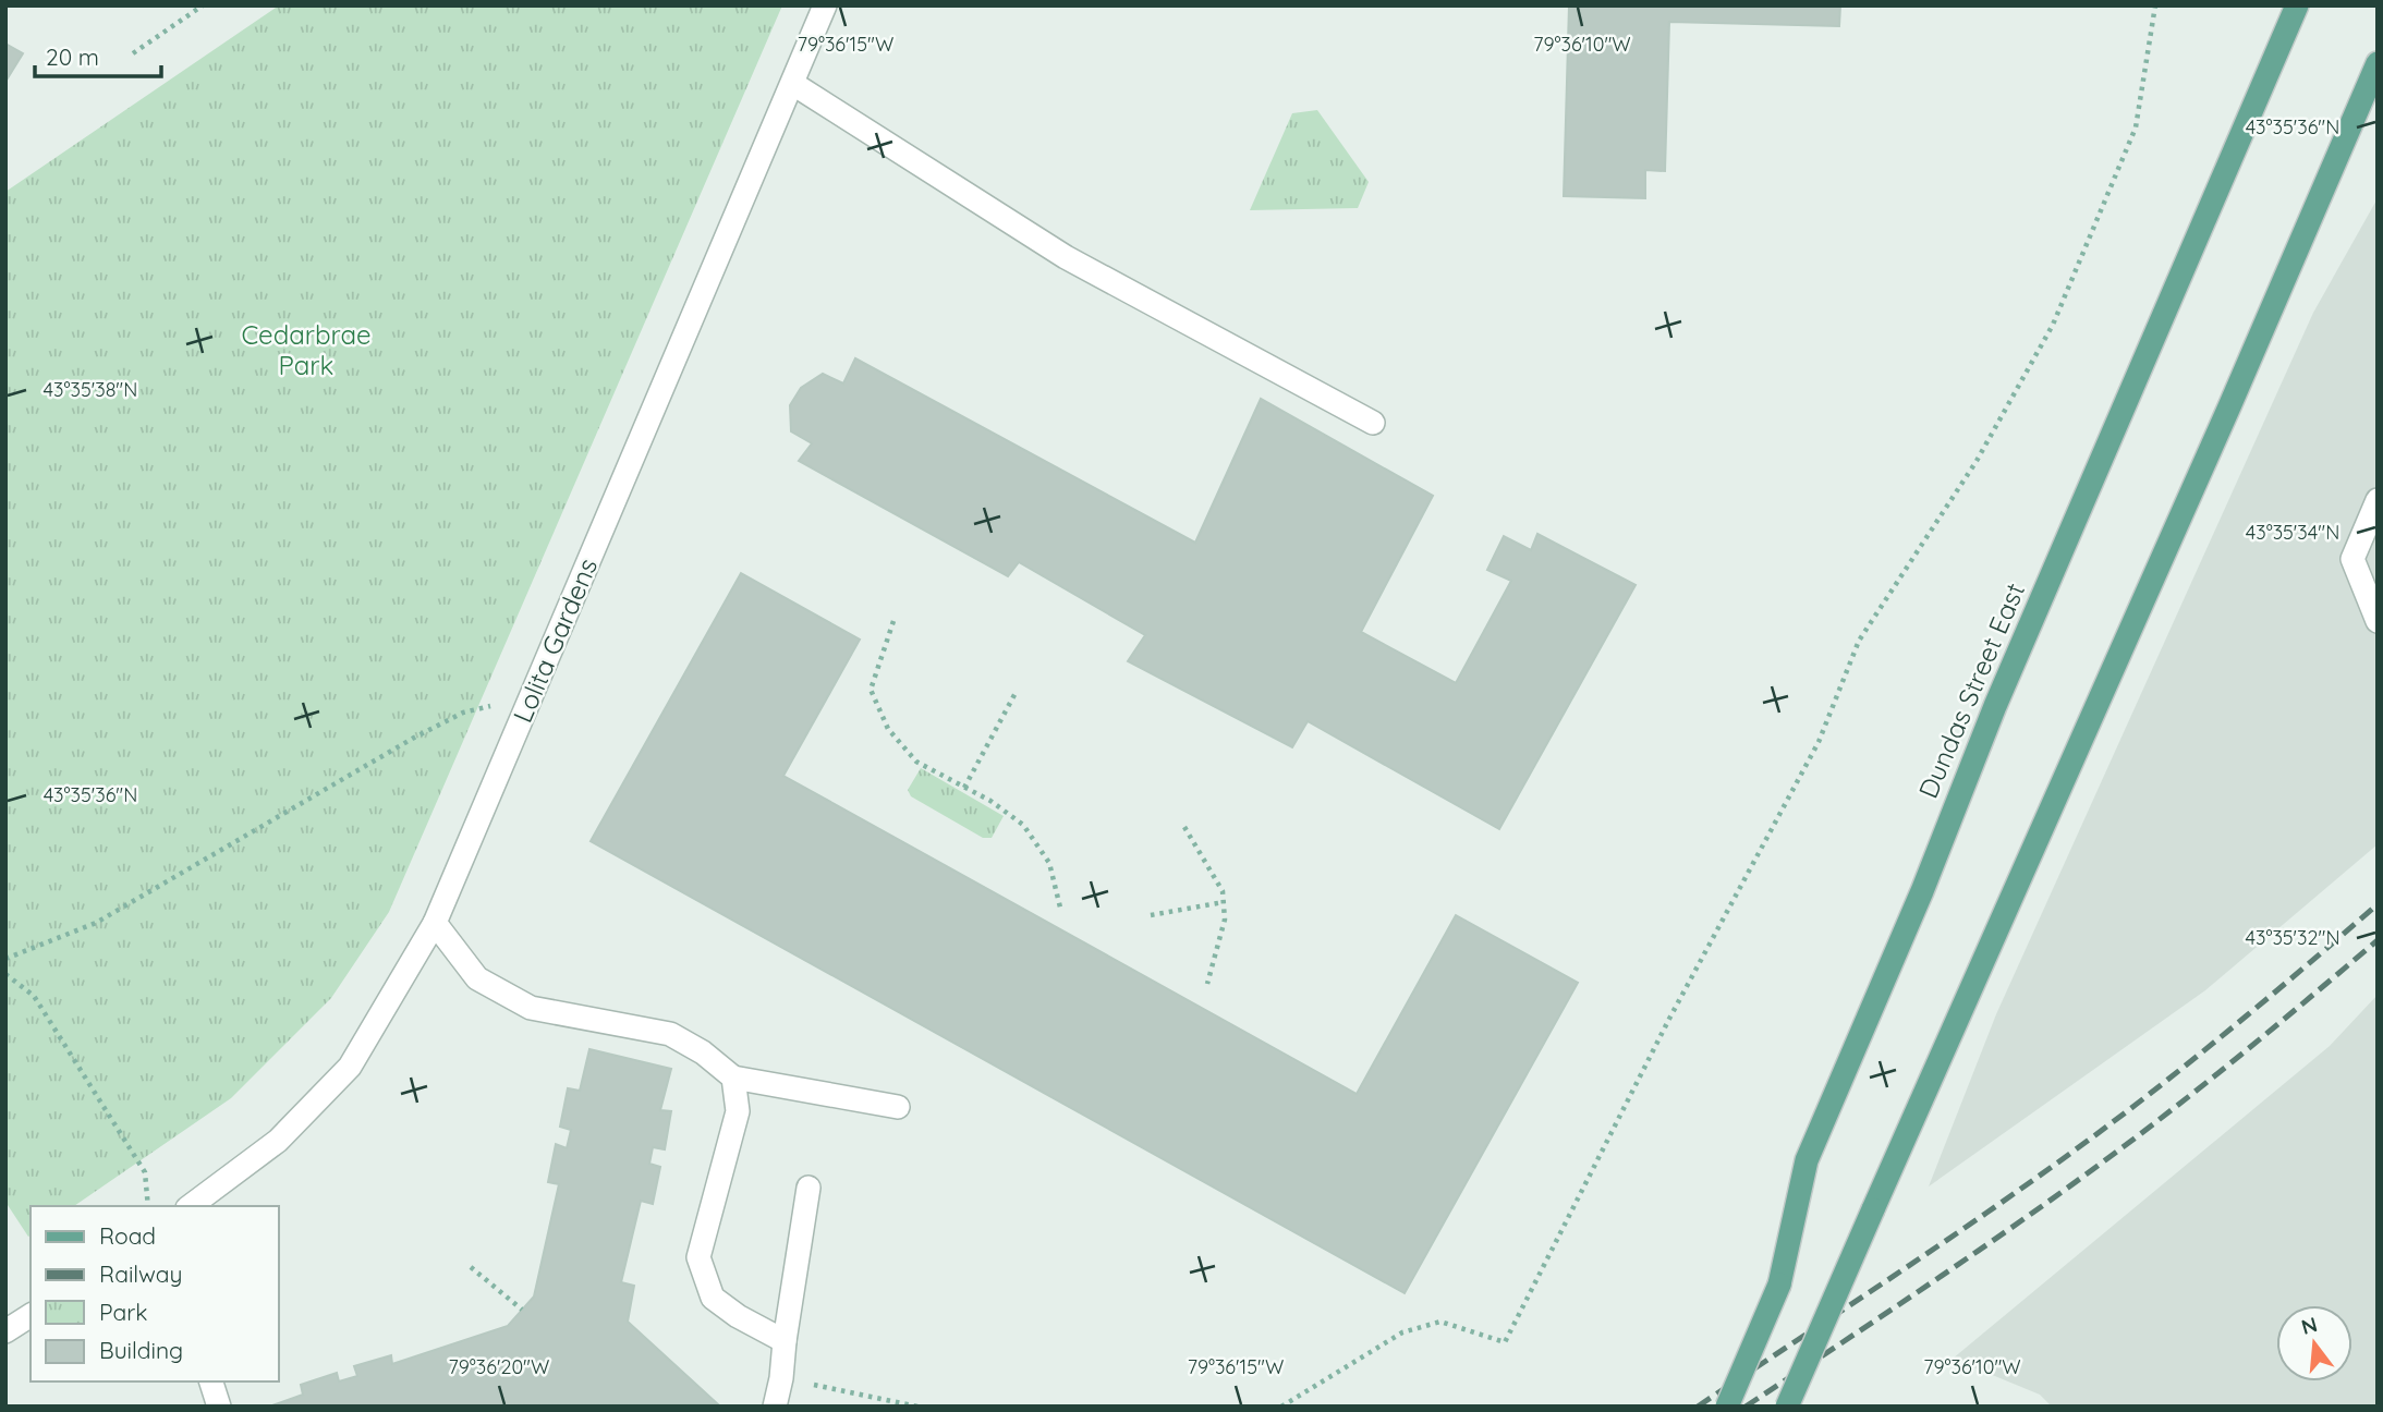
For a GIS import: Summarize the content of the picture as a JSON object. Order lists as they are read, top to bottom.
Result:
{
  "streets": {
    "main road": ["Dundas Street East"],
    "street": ["Lolita Gardens"]
  },
  "parks": ["Cedarbrae Park"],
  "legend": [
    "Road",
    "Railway",
    "Park",
    "Building"
  ],
  "scale_bar": "20 m",
  "north": "top",
  "coordinates": [
    "79°36'15\"W",
    "79°36'10\"W",
    "43°35'36\"N",
    "43°35'38\"N",
    "43°35'34\"N",
    "43°35'32\"N",
    "79°36'20\"W"
  ]
}
